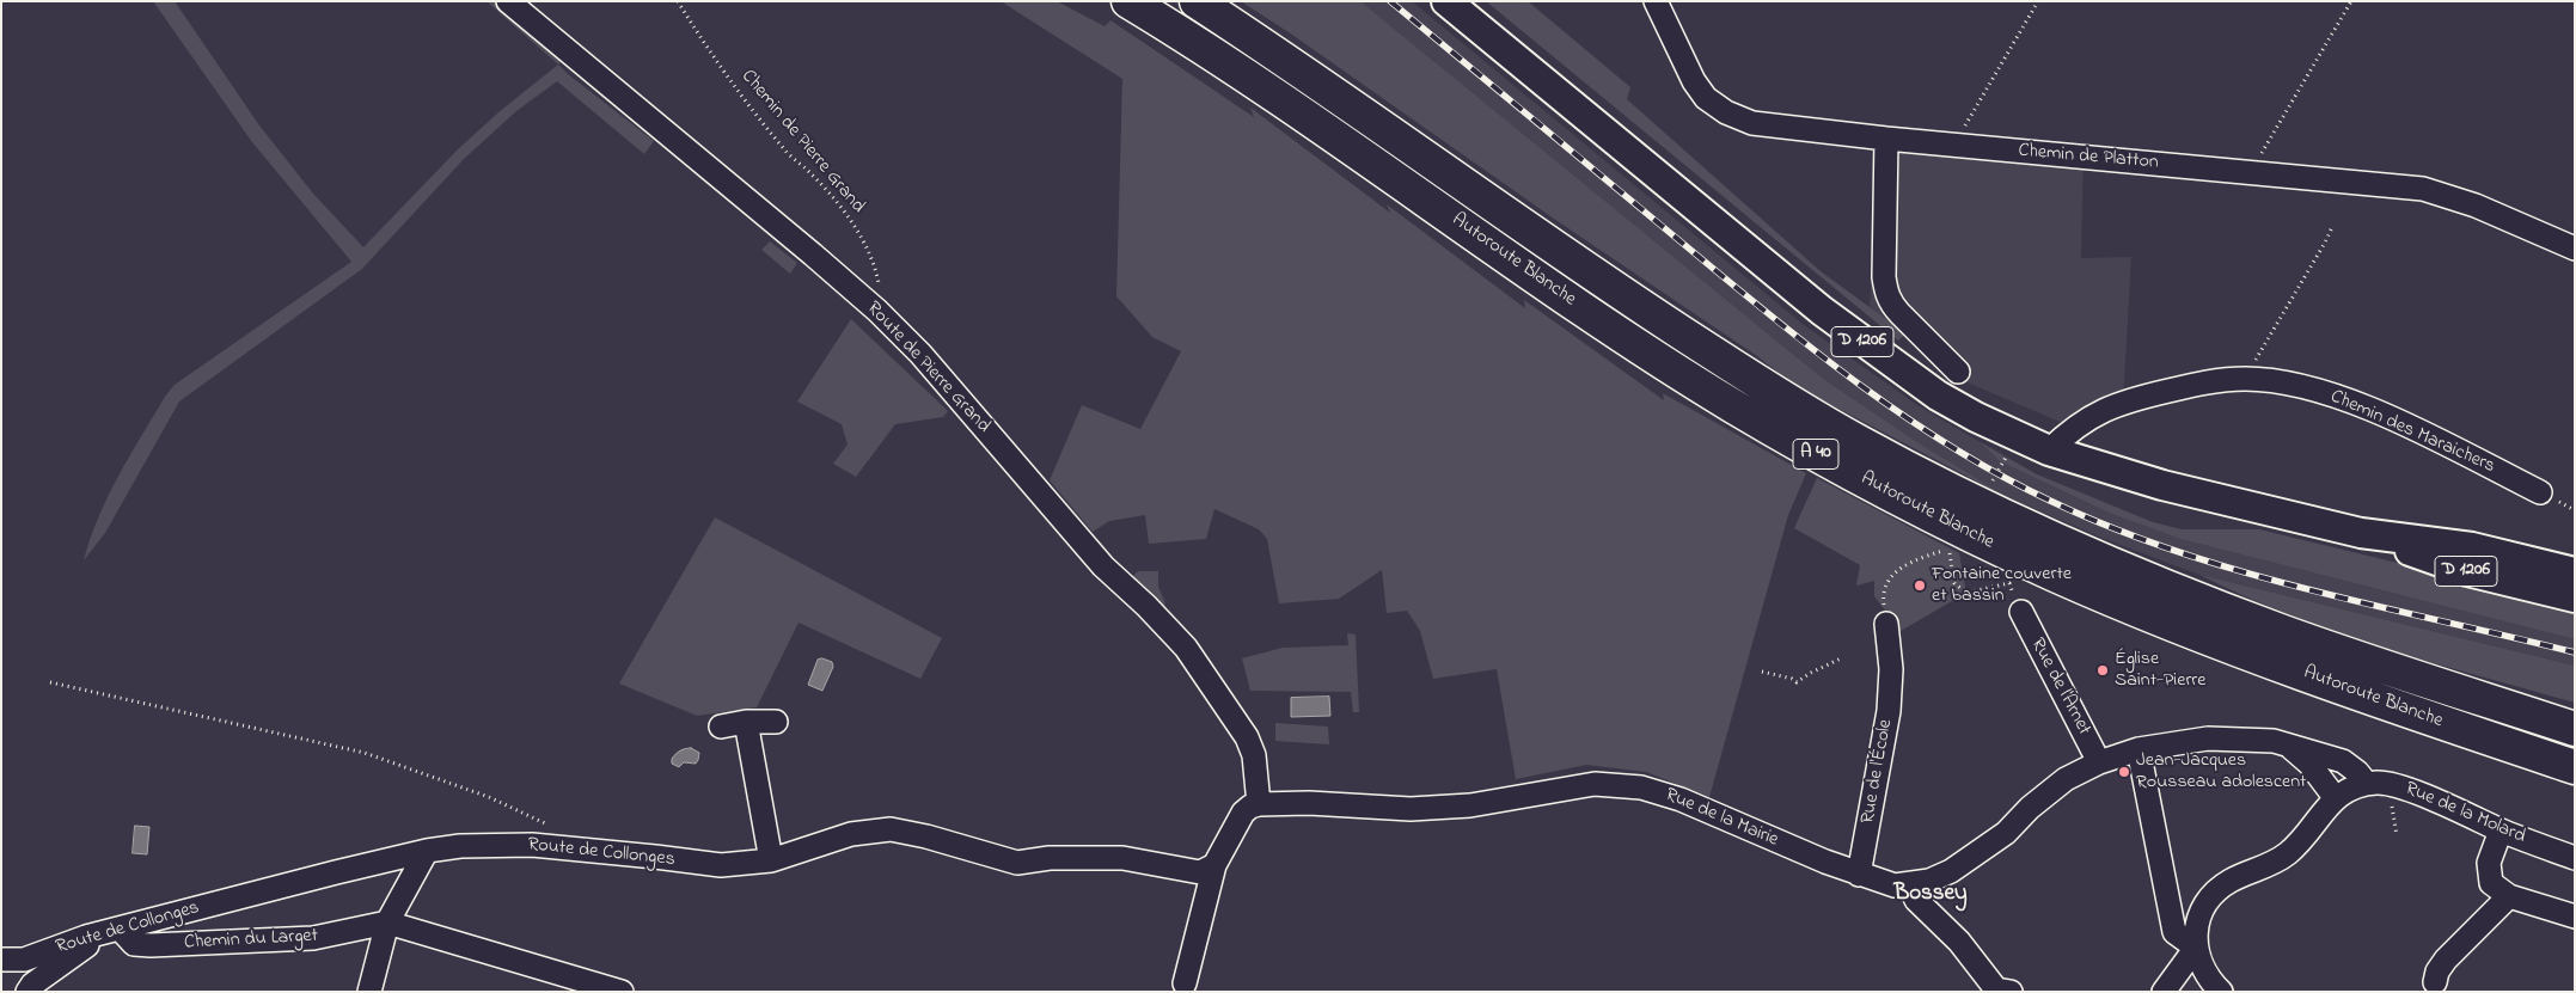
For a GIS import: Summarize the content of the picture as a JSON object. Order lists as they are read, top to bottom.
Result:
{
  "streets": {
    "highway": ["Autoroute Blanche", "A 40"],
    "main road": ["D 1206"],
    "street": [
      "Chemin de Platton",
      "Route de Pierre Grand",
      "Chemin des Maraichers",
      "Rue de l'Arnet",
      "Rue de l'École",
      "Rue de la Molard",
      "Rue de la Mairie",
      "Route de Collonges",
      "Chemin du Larget"
    ],
    "path": ["Chemin de Pierre Grand"]
  },
  "crossings": [
    ["Chemin de Pierre Grand", "Route de Pierre Grand"],
    ["D 1206", "Chemin des Maraichers"],
    ["Route de Pierre Grand", "Rue de la Mairie"],
    ["Rue de l'Arnet", "Rue de la Mairie"],
    ["Rue de l'École", "Rue de la Mairie"],
    ["Rue de la Molard", "Rue de la Mairie"],
    ["Route de Collonges", "Chemin du Larget"]
  ],
  "districts": ["Bossey"],
  "places": ["Fontaine couverte et bassin", "Église Saint-Pierre", "Jean-Jacques Rousseau adolescent"]
}
